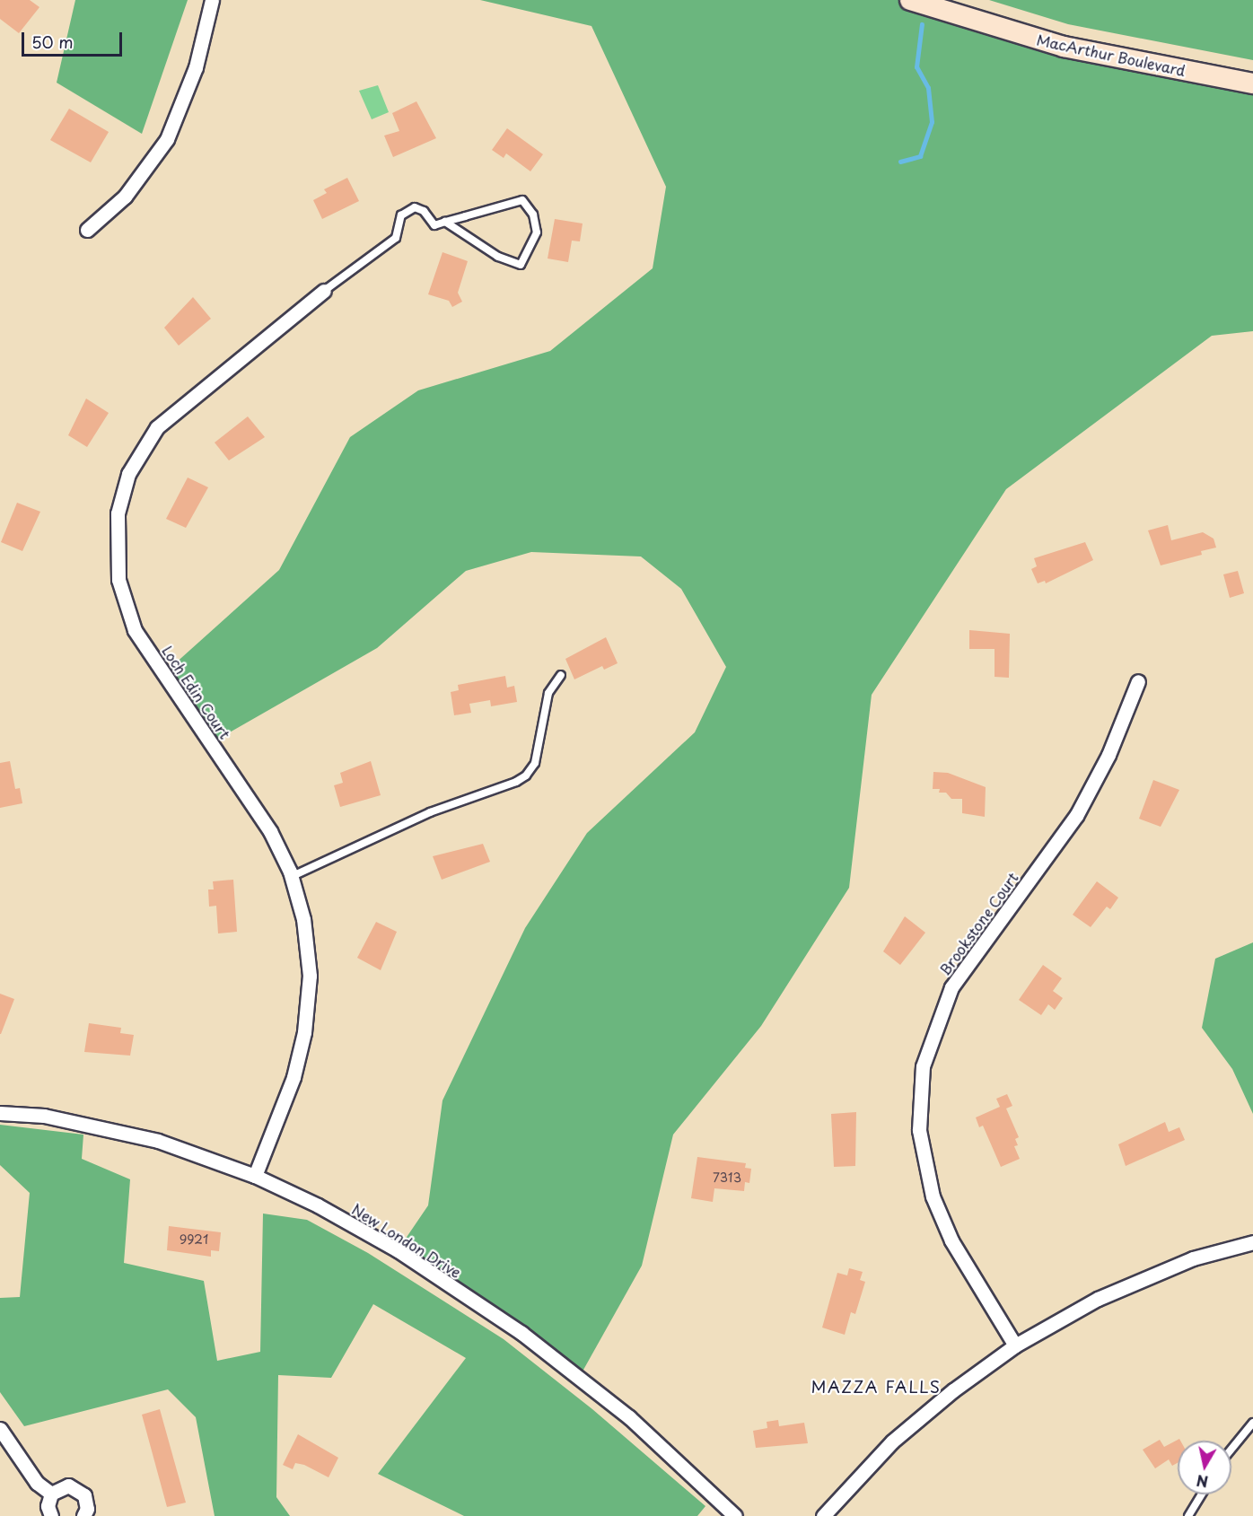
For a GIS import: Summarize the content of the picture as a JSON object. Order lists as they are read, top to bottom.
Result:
{
  "streets": {
    "main road": ["MacArthur Boulevard"],
    "street": ["Loch Edin Court", "Brookstone Court", "New London Drive"]
  },
  "crossings": [
    ["Loch Edin Court", "New London Drive"]
  ],
  "districts": ["MAZZA FALLS"],
  "house_numbers": ["7313", "9921"],
  "scale_bar": "50 m",
  "north": "bottom"
}
